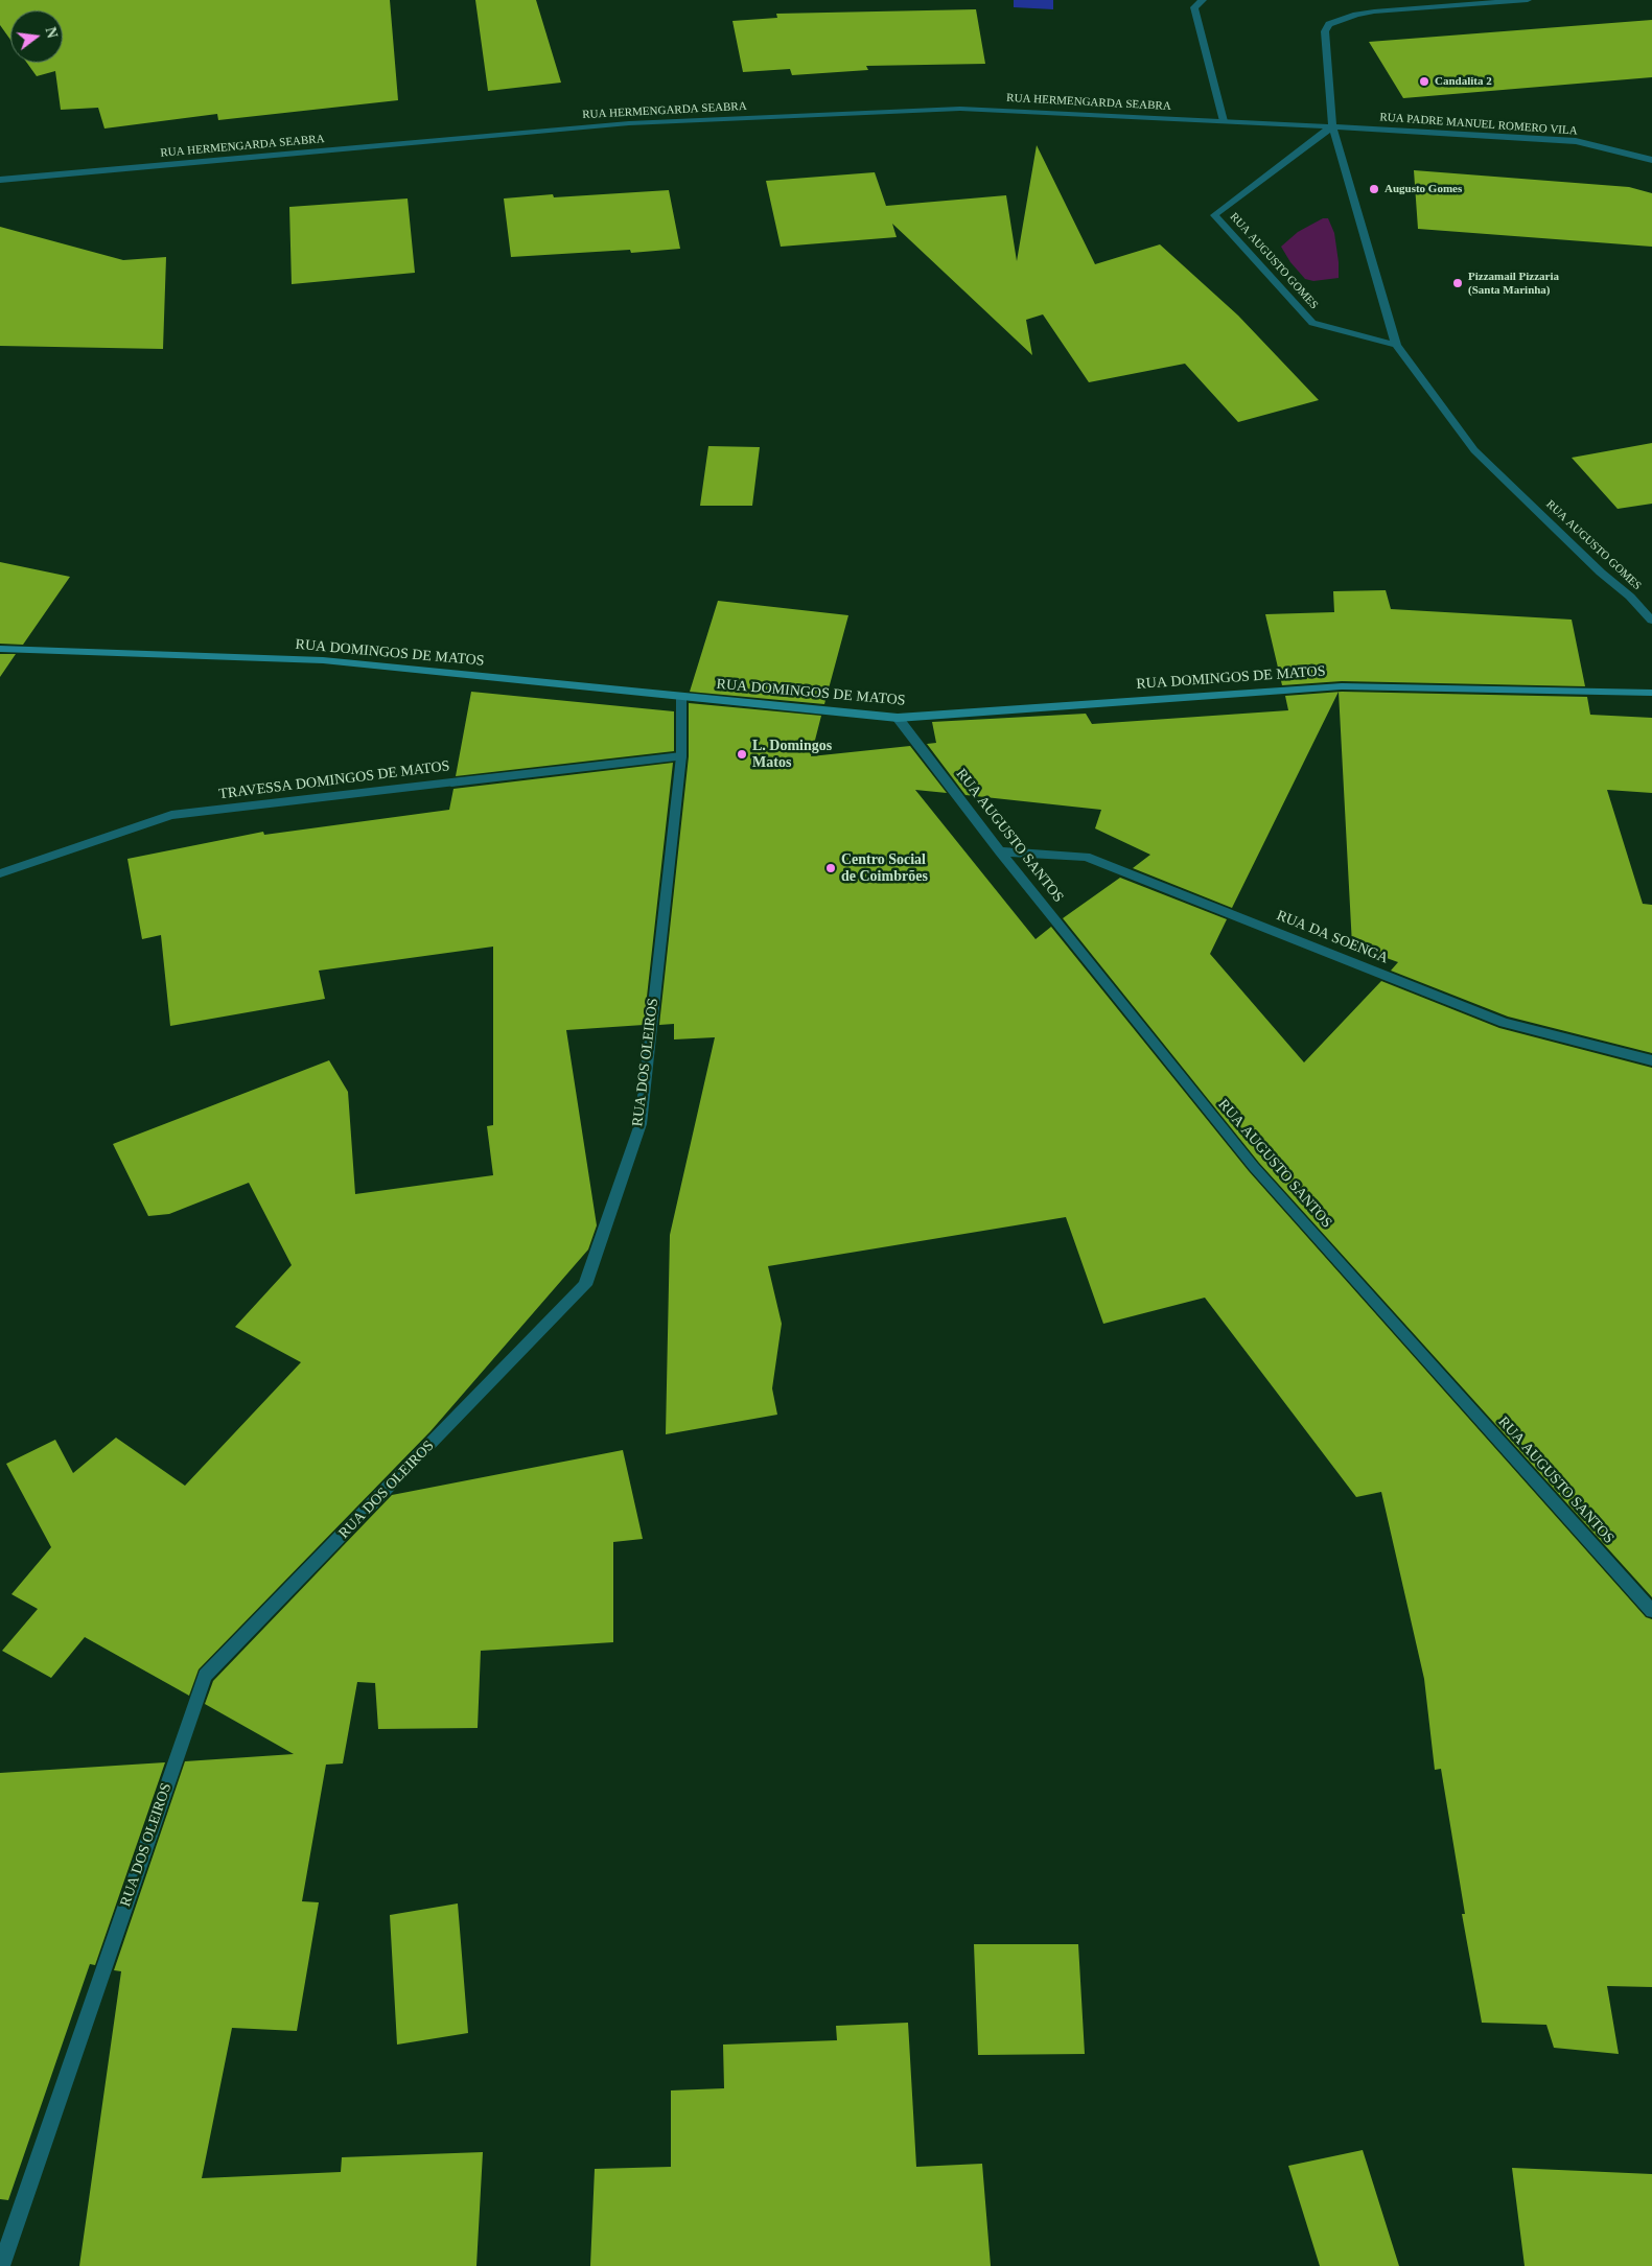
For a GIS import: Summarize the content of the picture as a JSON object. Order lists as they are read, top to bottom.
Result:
{
  "streets": {
    "main road": ["RUA DOMINGOS DE MATOS"],
    "street": [
      "RUA HERMENGARDA SEABRA",
      "RUA PADRE MANUEL ROMERO VILA",
      "RUA AUGUSTO GOMES",
      "TRAVESSA DOMINGOS DE MATOS",
      "RUA AUGUSTO SANTOS",
      "RUA DA SOENGA",
      "RUA DOS OLEIROS"
    ]
  },
  "crossings": [
    ["RUA HERMENGARDA SEABRA", "RUA PADRE MANUEL ROMERO VILA"],
    ["RUA HERMENGARDA SEABRA", "RUA AUGUSTO GOMES"],
    ["RUA PADRE MANUEL ROMERO VILA", "RUA AUGUSTO GOMES"],
    ["RUA DOMINGOS DE MATOS", "RUA AUGUSTO SANTOS"],
    ["RUA DOMINGOS DE MATOS", "RUA DOS OLEIROS"],
    ["TRAVESSA DOMINGOS DE MATOS", "RUA DOS OLEIROS"],
    ["RUA AUGUSTO SANTOS", "RUA DA SOENGA"]
  ],
  "places": [
    "Candalita 2",
    "Augusto Gomes",
    "Pizzamail Pizzaria (Santa Marinha)",
    "L. Domingos Matos",
    "Centro Social de Coimbrões"
  ],
  "north": "right"
}
